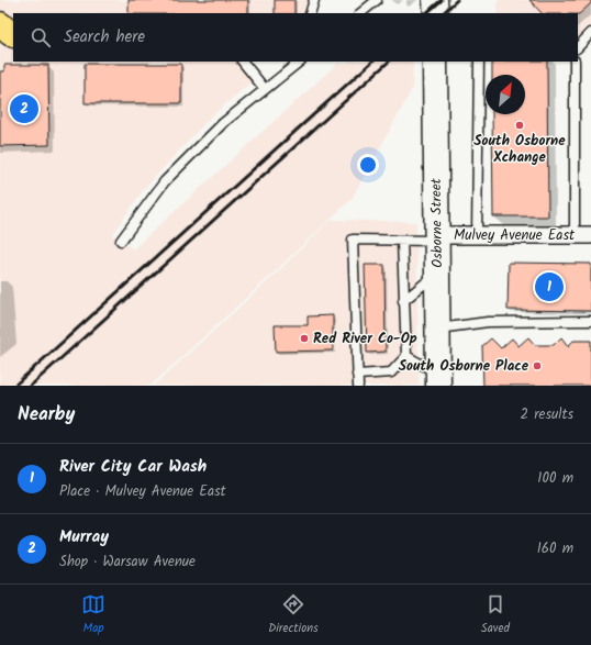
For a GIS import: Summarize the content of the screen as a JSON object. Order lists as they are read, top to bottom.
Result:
{
  "streets": {
    "main road": ["Osborne Street"],
    "street": ["Mulvey Avenue East"]
  },
  "crossings": [
    ["Osborne Street", "Mulvey Avenue East"]
  ],
  "places": ["South Osborne Xchange", "Red River Co-Op", "South Osborne Place"],
  "north": "top right",
  "page": {
    "search": "Search here",
    "pins": ["2", "1"],
    "heading": ["Nearby", "2 results"],
    "list": [
      {
        "mark": "1",
        "name": "River City Car Wash",
        "note": "Place · Mulvey Avenue East",
        "value": "100 m"
      },
      {
        "mark": "2",
        "name": "Murray",
        "note": "Shop · Warsaw Avenue",
        "value": "160 m"
      }
    ],
    "nav": ["Map", "Directions", "Saved"]
  }
}
